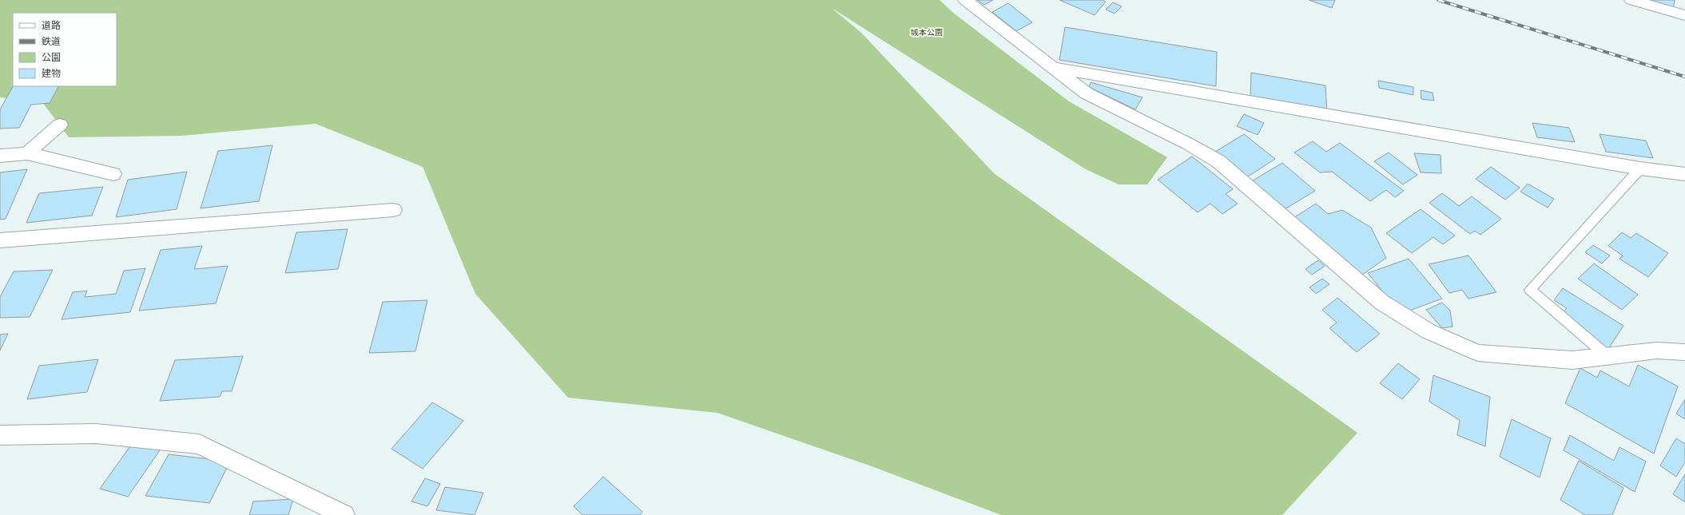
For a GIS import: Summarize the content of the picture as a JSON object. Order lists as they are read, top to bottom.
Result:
{
  "parks": ["城本公園"],
  "legend": [
    "道路",
    "鉄道",
    "公園",
    "建物"
  ]
}
